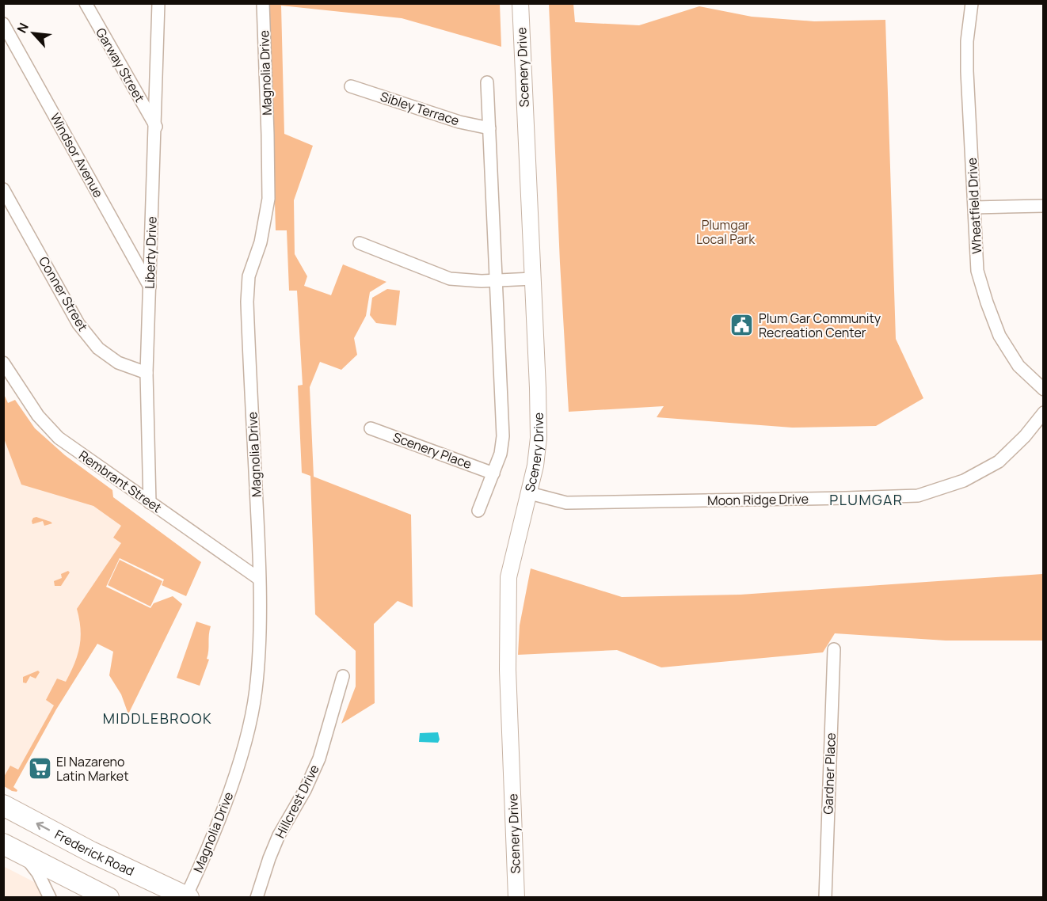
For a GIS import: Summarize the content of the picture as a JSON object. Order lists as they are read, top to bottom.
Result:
{
  "streets": {
    "main road": ["Frederick Road"],
    "street": [
      "Garway Street",
      "Scenery Drive",
      "Magnolia Drive",
      "Sibley Terrace",
      "Windsor Avenue",
      "Wheatfield Drive",
      "Liberty Drive",
      "Conner Street",
      "Scenery Place",
      "Rembrant Street",
      "Moon Ridge Drive",
      "Gardner Place",
      "Hillcrest Drive"
    ]
  },
  "crossings": [
    ["Garway Street", "Liberty Drive"],
    ["Scenery Drive", "Moon Ridge Drive"],
    ["Magnolia Drive", "Rembrant Street"],
    ["Magnolia Drive", "Frederick Road"],
    ["Windsor Avenue", "Liberty Drive"],
    ["Liberty Drive", "Conner Street"],
    ["Liberty Drive", "Rembrant Street"]
  ],
  "districts": ["PLUMGAR", "MIDDLEBROOK"],
  "parks": ["Plumgar Local Park"],
  "places": {
    "public building": ["Plum Gar Community Recreation Center"],
    "supermarket": ["El Nazareno Latin Market"]
  },
  "north": "top left"
}
